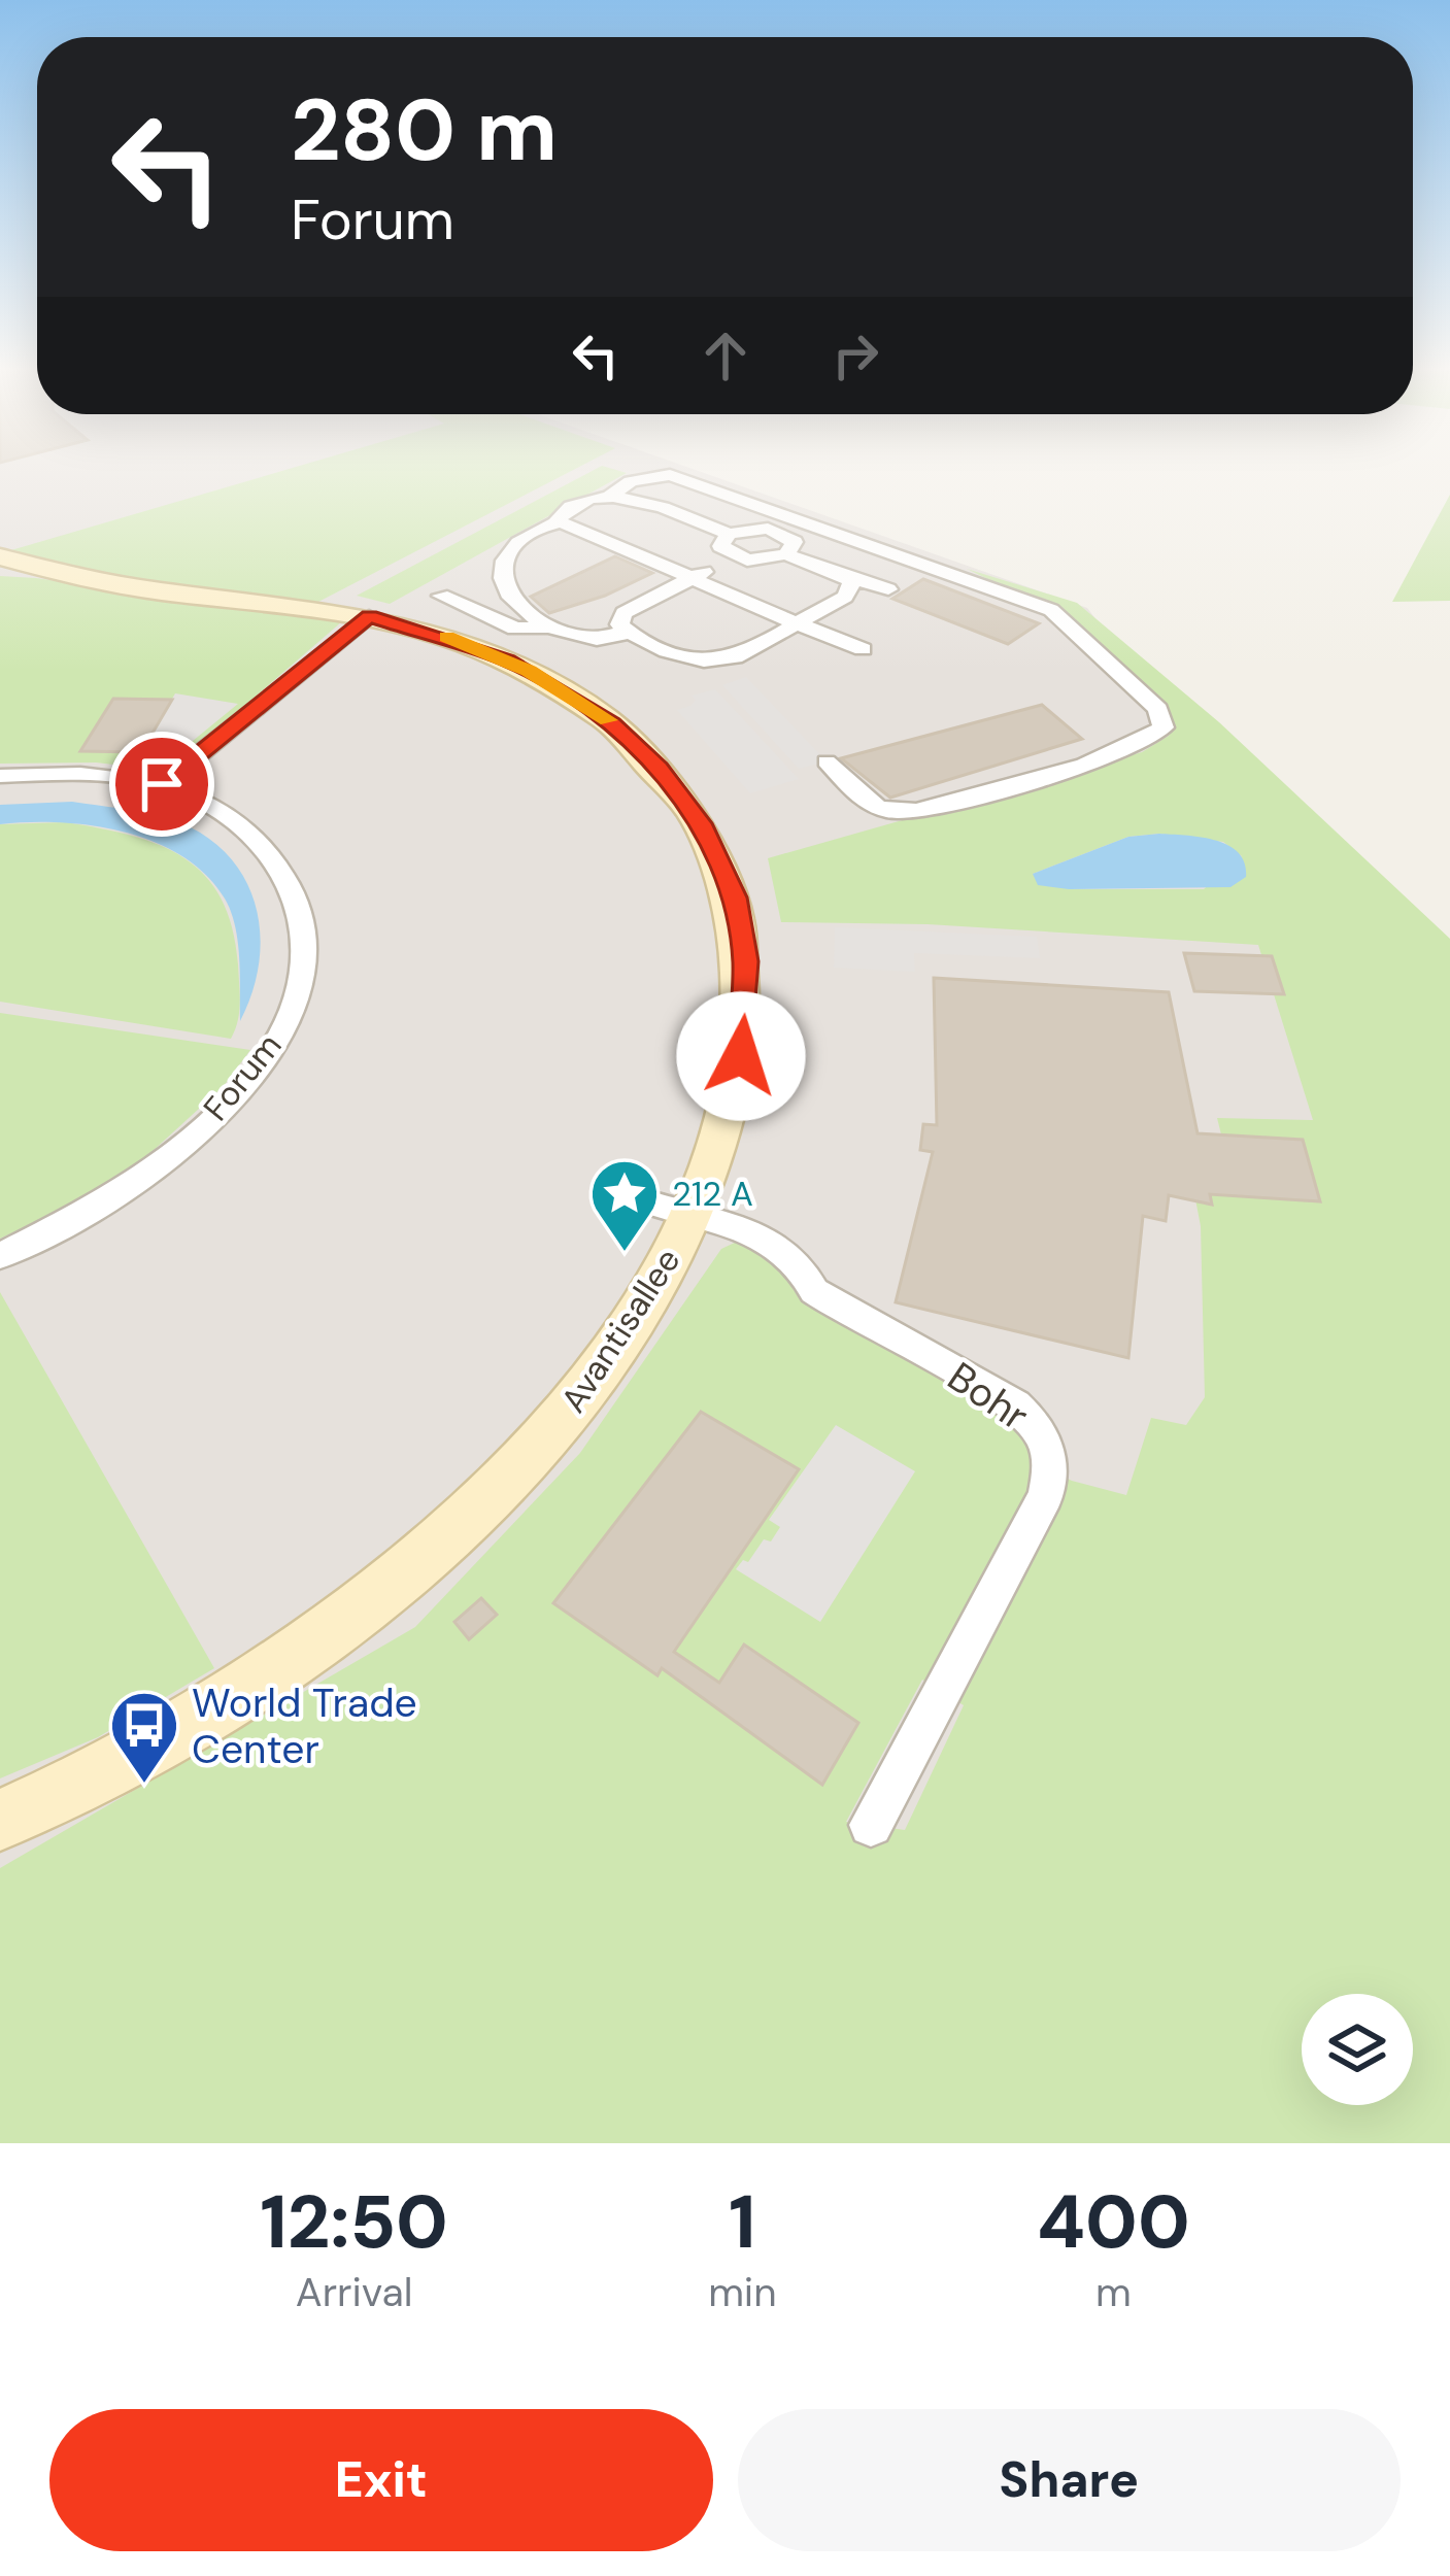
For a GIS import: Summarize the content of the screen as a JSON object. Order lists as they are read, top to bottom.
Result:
{
  "streets": {
    "street": ["Forum", "Avantisallee", "Bohr"]
  },
  "crossings": [
    ["Avantisallee", "Bohr"]
  ],
  "places": {
    "place": ["212 A"],
    "bus stop": ["World Trade Center"]
  },
  "page": {
    "turn": ["280 m", "Forum"],
    "eta": [
      "12:50",
      "Arrival",
      "1",
      "min",
      "400",
      "m"
    ],
    "buttons": ["Exit", "Share"]
  }
}
